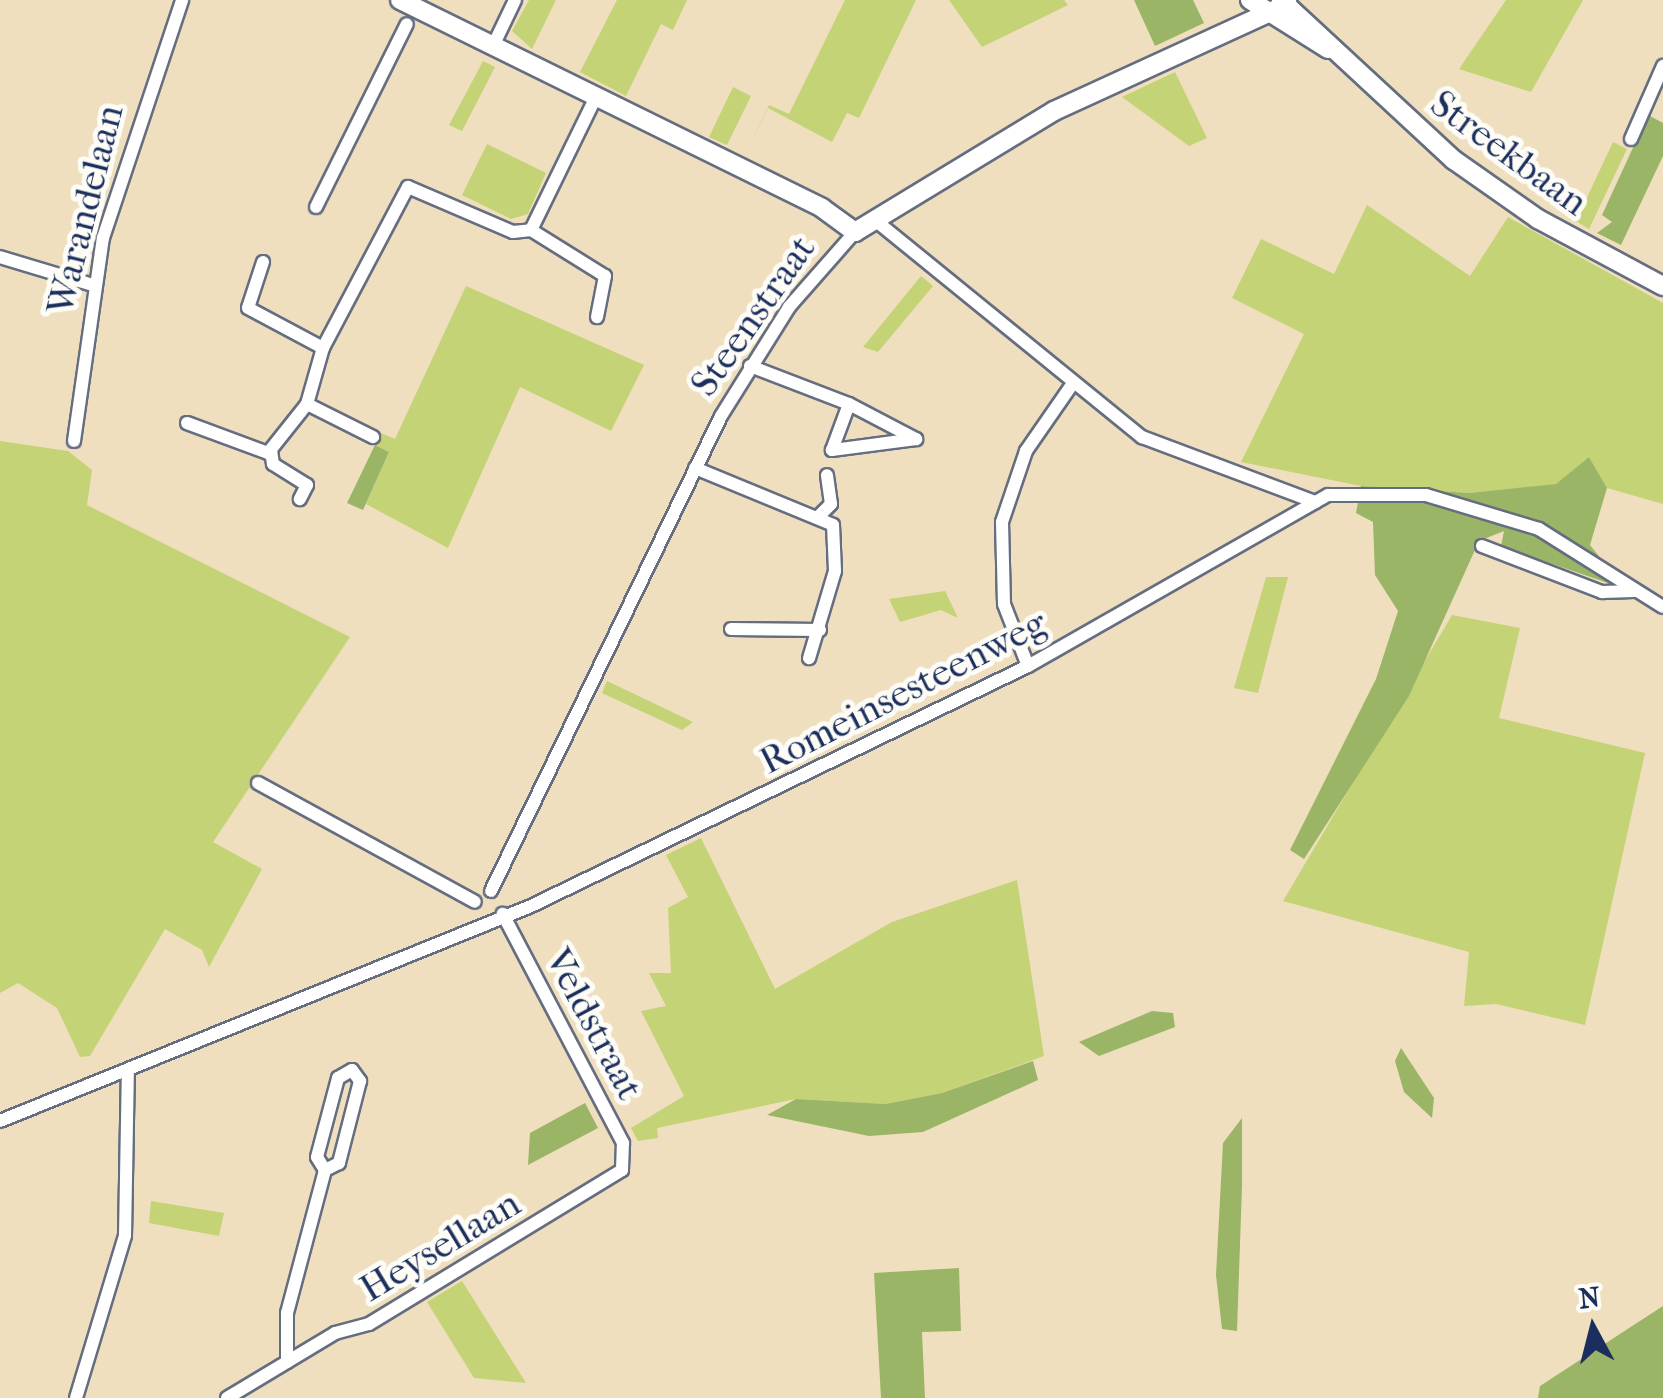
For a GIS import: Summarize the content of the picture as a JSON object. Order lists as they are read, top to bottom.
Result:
{
  "streets": {
    "street": [
      "Streekbaan",
      "Warandelaan",
      "Steenstraat",
      "Romeinsesteenweg",
      "Veldstraat",
      "Heysellaan"
    ]
  },
  "crossings": [
    ["Streekbaan", "Steenstraat"],
    ["Romeinsesteenweg", "Veldstraat"],
    ["Veldstraat", "Heysellaan"]
  ],
  "north": "top"
}
